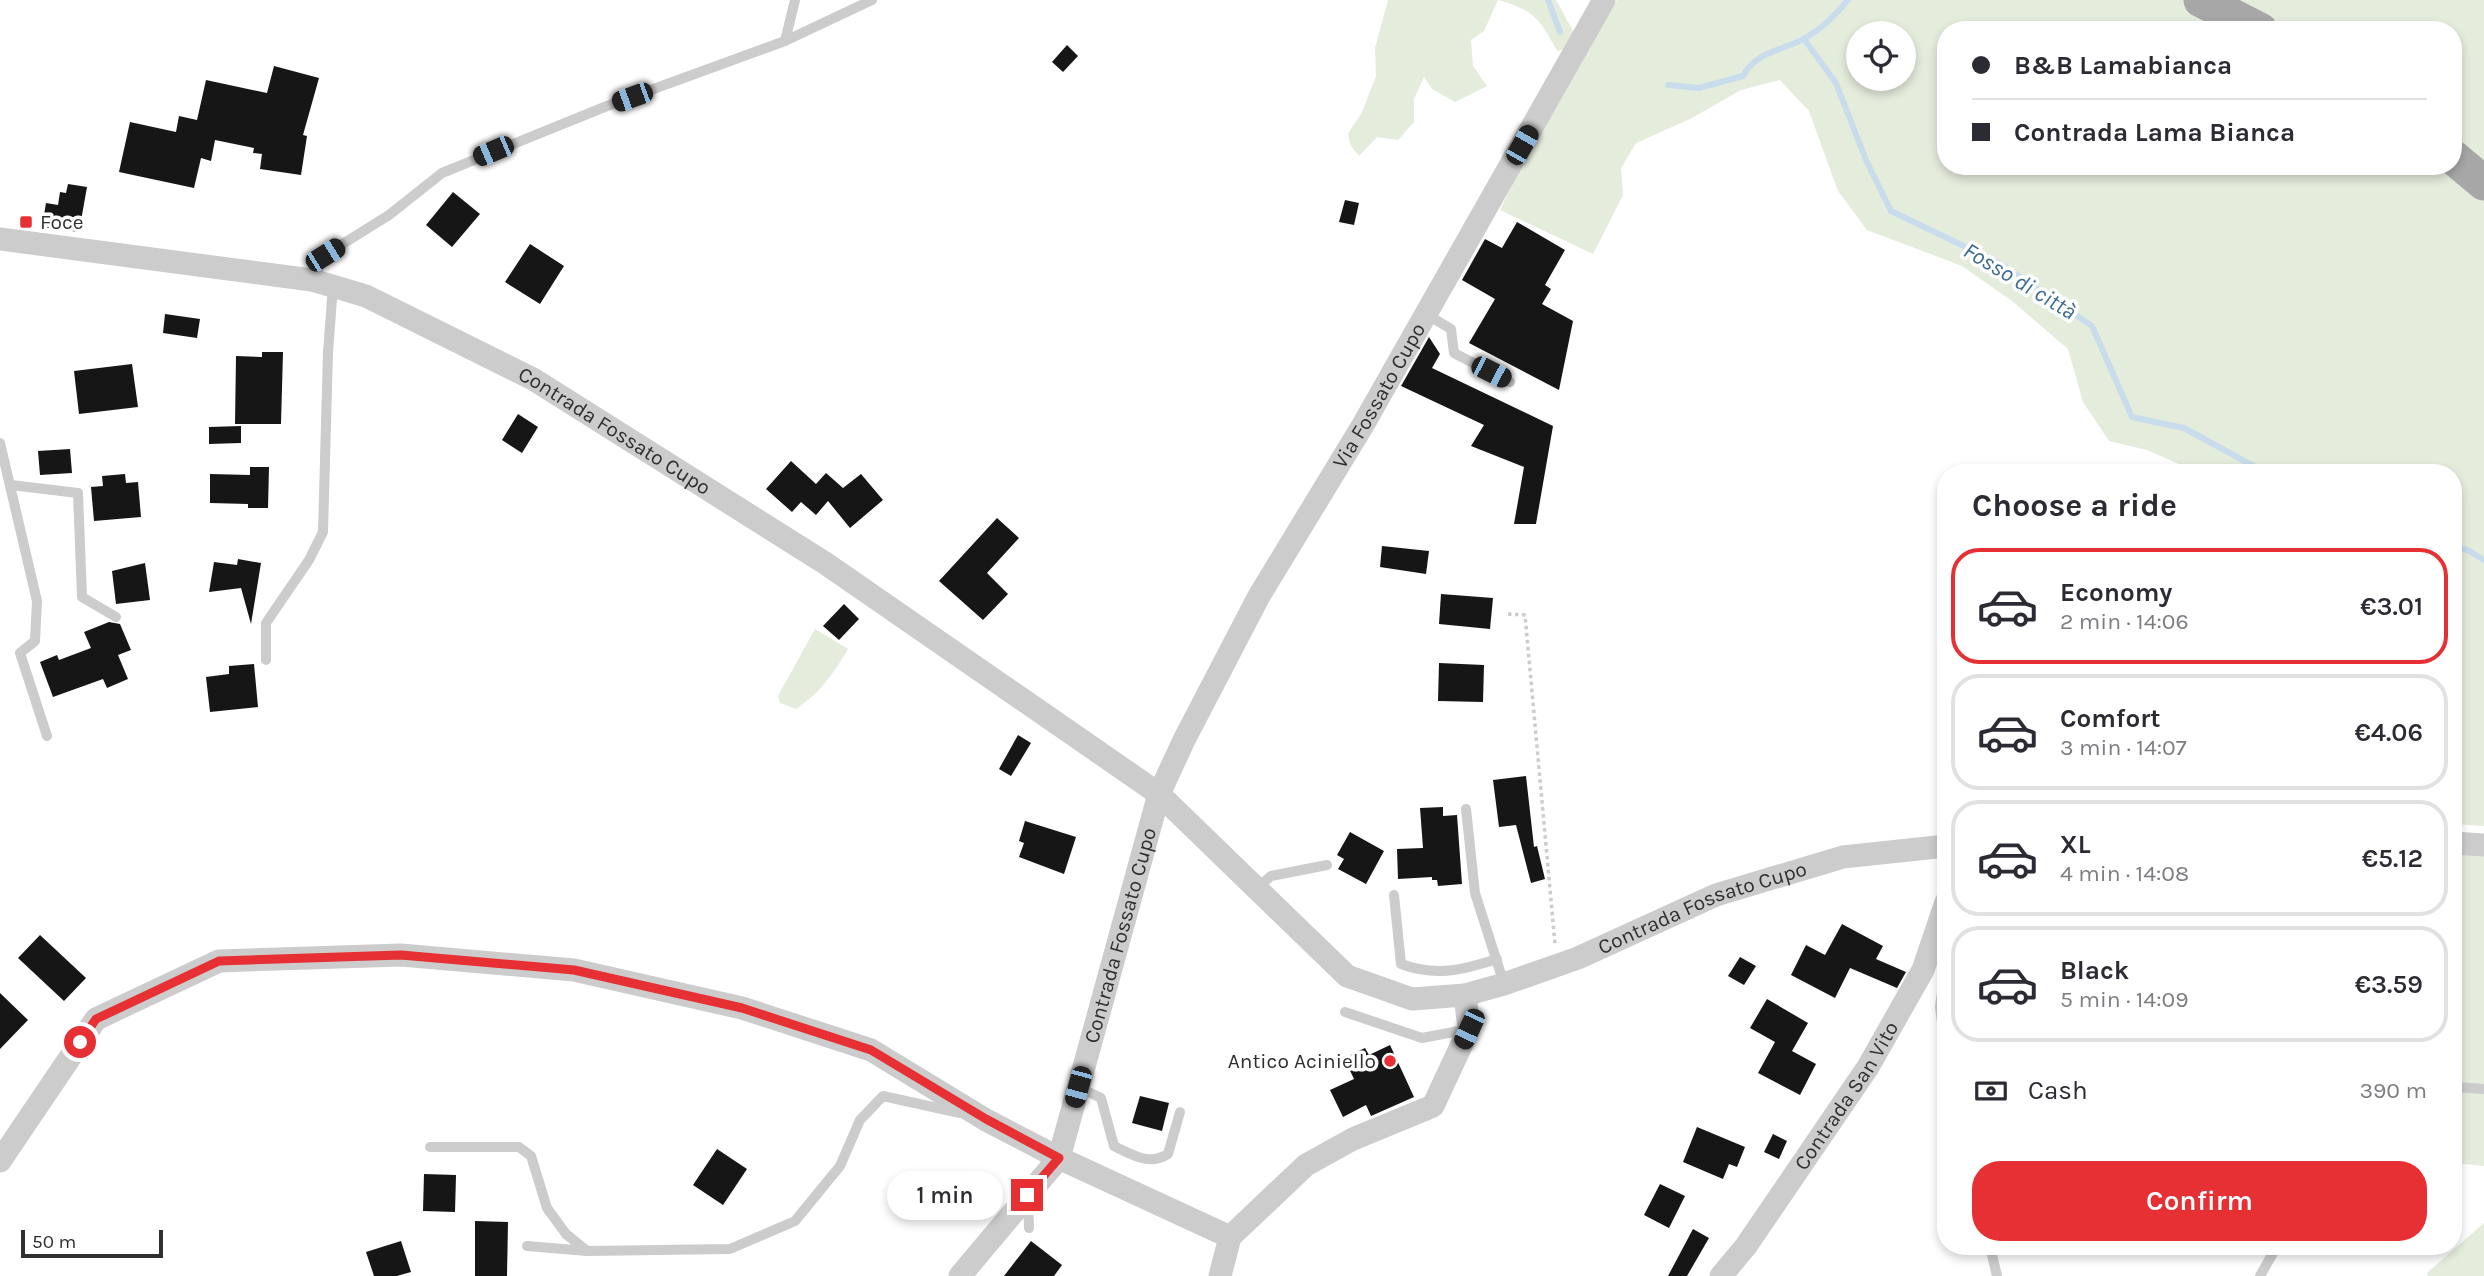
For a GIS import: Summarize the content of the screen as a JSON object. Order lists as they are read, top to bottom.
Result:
{
  "streets": {
    "street": ["Via Fossato Cupo", "Contrada Fossato Cupo", "Contrada San Vito"]
  },
  "crossings": [
    ["Via Fossato Cupo", "Contrada Fossato Cupo"]
  ],
  "water": ["Fosso di città"],
  "places": {
    "transit": ["Foce"],
    "other": ["Antico Aciniello"]
  },
  "scale_bar": "50 m",
  "page": {
    "banner": ["B&B Lamabianca", "Contrada Lama Bianca"],
    "heading": "Choose a ride",
    "list": [
      {
        "name": "Economy",
        "note": "2 min · 14:06",
        "value": "€3.01"
      },
      {
        "name": "Comfort",
        "note": "3 min · 14:07",
        "value": "€4.06"
      },
      {
        "name": "XL",
        "note": "4 min · 14:08",
        "value": "€5.12"
      },
      {
        "name": "Black",
        "note": "5 min · 14:09",
        "value": "€3.59"
      }
    ],
    "pay": ["Cash", "390 m"],
    "buttons": "Confirm",
    "bubble": "1 min",
    "scale": "50 m"
  }
}
